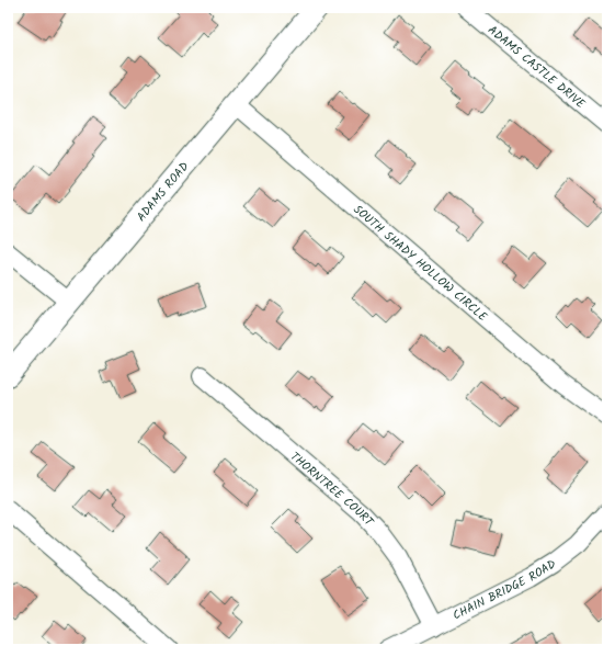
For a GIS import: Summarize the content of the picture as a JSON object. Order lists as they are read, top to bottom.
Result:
{
  "streets": {
    "street": [
      "ADAMS CASTLE DRIVE",
      "ADAMS ROAD",
      "SOUTH SHADY HOLLOW CIRCLE",
      "THORNTREE COURT",
      "CHAIN BRIDGE ROAD"
    ]
  },
  "crossings": [
    ["ADAMS ROAD", "SOUTH SHADY HOLLOW CIRCLE"],
    ["THORNTREE COURT", "CHAIN BRIDGE ROAD"]
  ]
}
